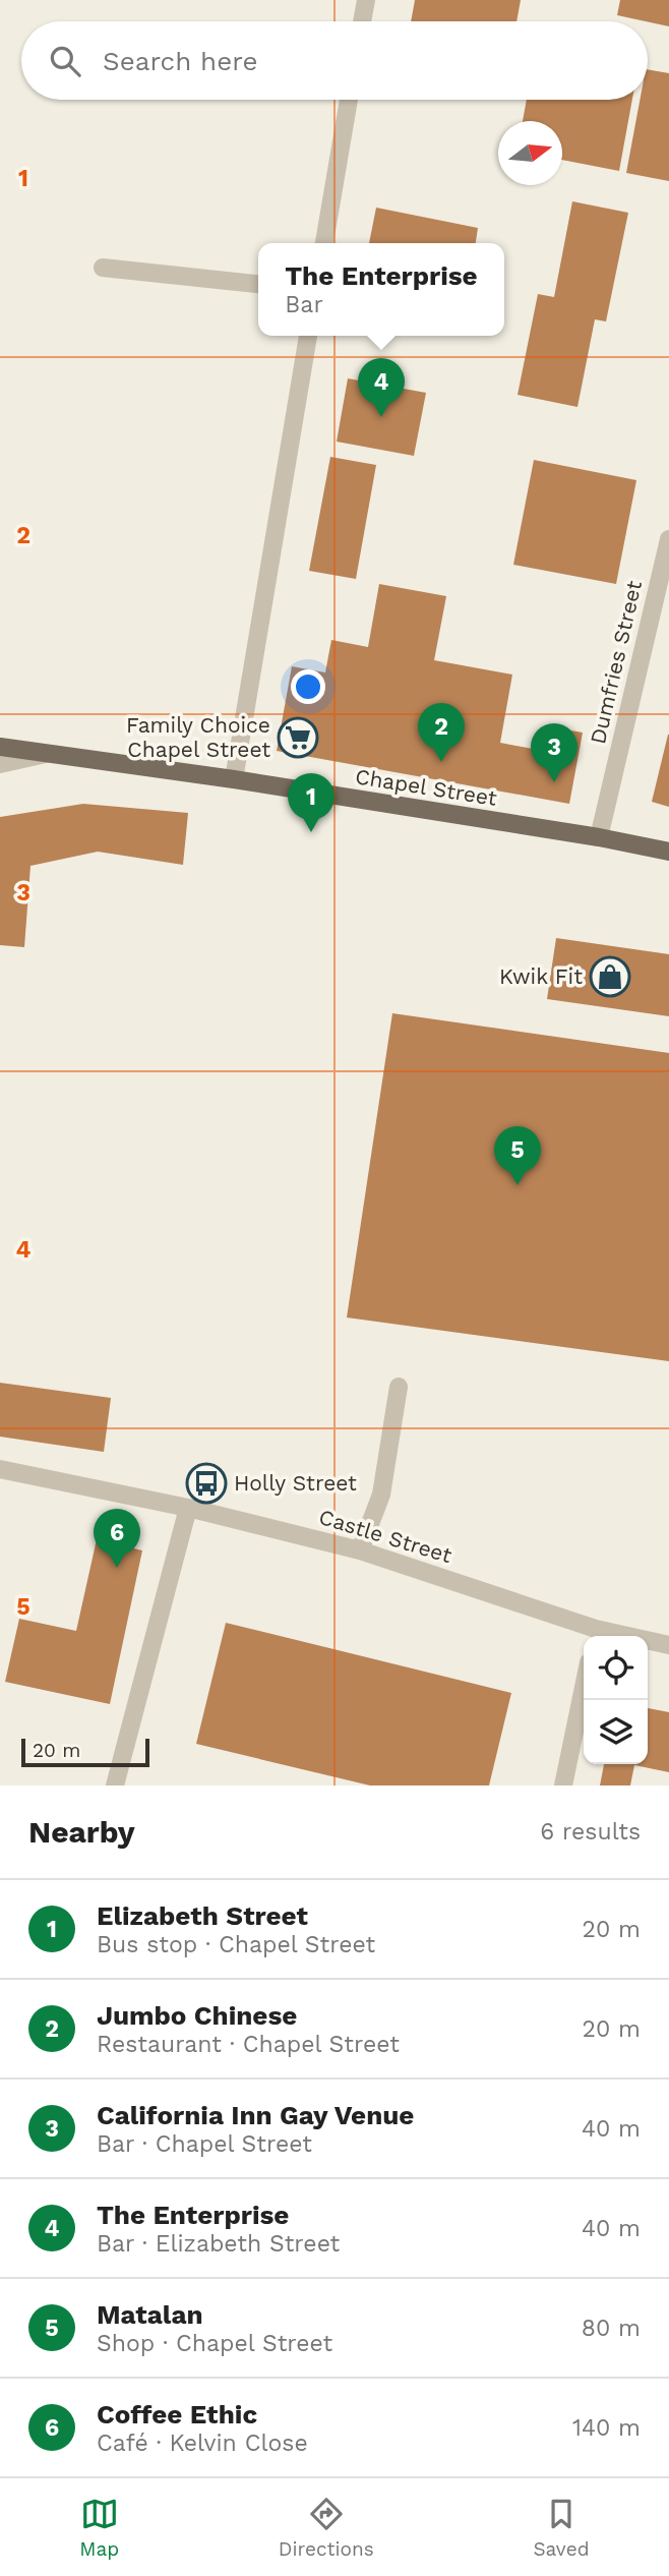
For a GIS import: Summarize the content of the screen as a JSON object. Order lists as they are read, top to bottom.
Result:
{
  "streets": {
    "main road": ["Chapel Street"],
    "street": ["Dumfries Street", "Castle Street"]
  },
  "crossings": [
    ["Dumfries Street", "Chapel Street"]
  ],
  "places": {
    "supermarket": ["Family Choice Chapel Street"],
    "shop": ["Kwik Fit"],
    "bus stop": ["Holly Street"]
  },
  "scale_bar": "20 m",
  "north": "right",
  "page": {
    "search": "Search here",
    "popup": ["The Enterprise", "Bar"],
    "pins": [
      "4",
      "2",
      "3",
      "1",
      "5",
      "6"
    ],
    "scale": "20 m",
    "heading": ["Nearby", "6 results"],
    "list": [
      {
        "mark": "1",
        "name": "Elizabeth Street",
        "note": "Bus stop · Chapel Street",
        "value": "20 m"
      },
      {
        "mark": "2",
        "name": "Jumbo Chinese",
        "note": "Restaurant · Chapel Street",
        "value": "20 m"
      },
      {
        "mark": "3",
        "name": "California Inn Gay Venue",
        "note": "Bar · Chapel Street",
        "value": "40 m"
      },
      {
        "mark": "4",
        "name": "The Enterprise",
        "note": "Bar · Elizabeth Street",
        "value": "40 m"
      },
      {
        "mark": "5",
        "name": "Matalan",
        "note": "Shop · Chapel Street",
        "value": "80 m"
      },
      {
        "mark": "6",
        "name": "Coffee Ethic",
        "note": "Café · Kelvin Close",
        "value": "140 m"
      }
    ],
    "nav": ["Map", "Directions", "Saved"]
  },
  "grid": {
    "rows": [
      "1",
      "2",
      "3",
      "4",
      "5"
    ]
  }
}
